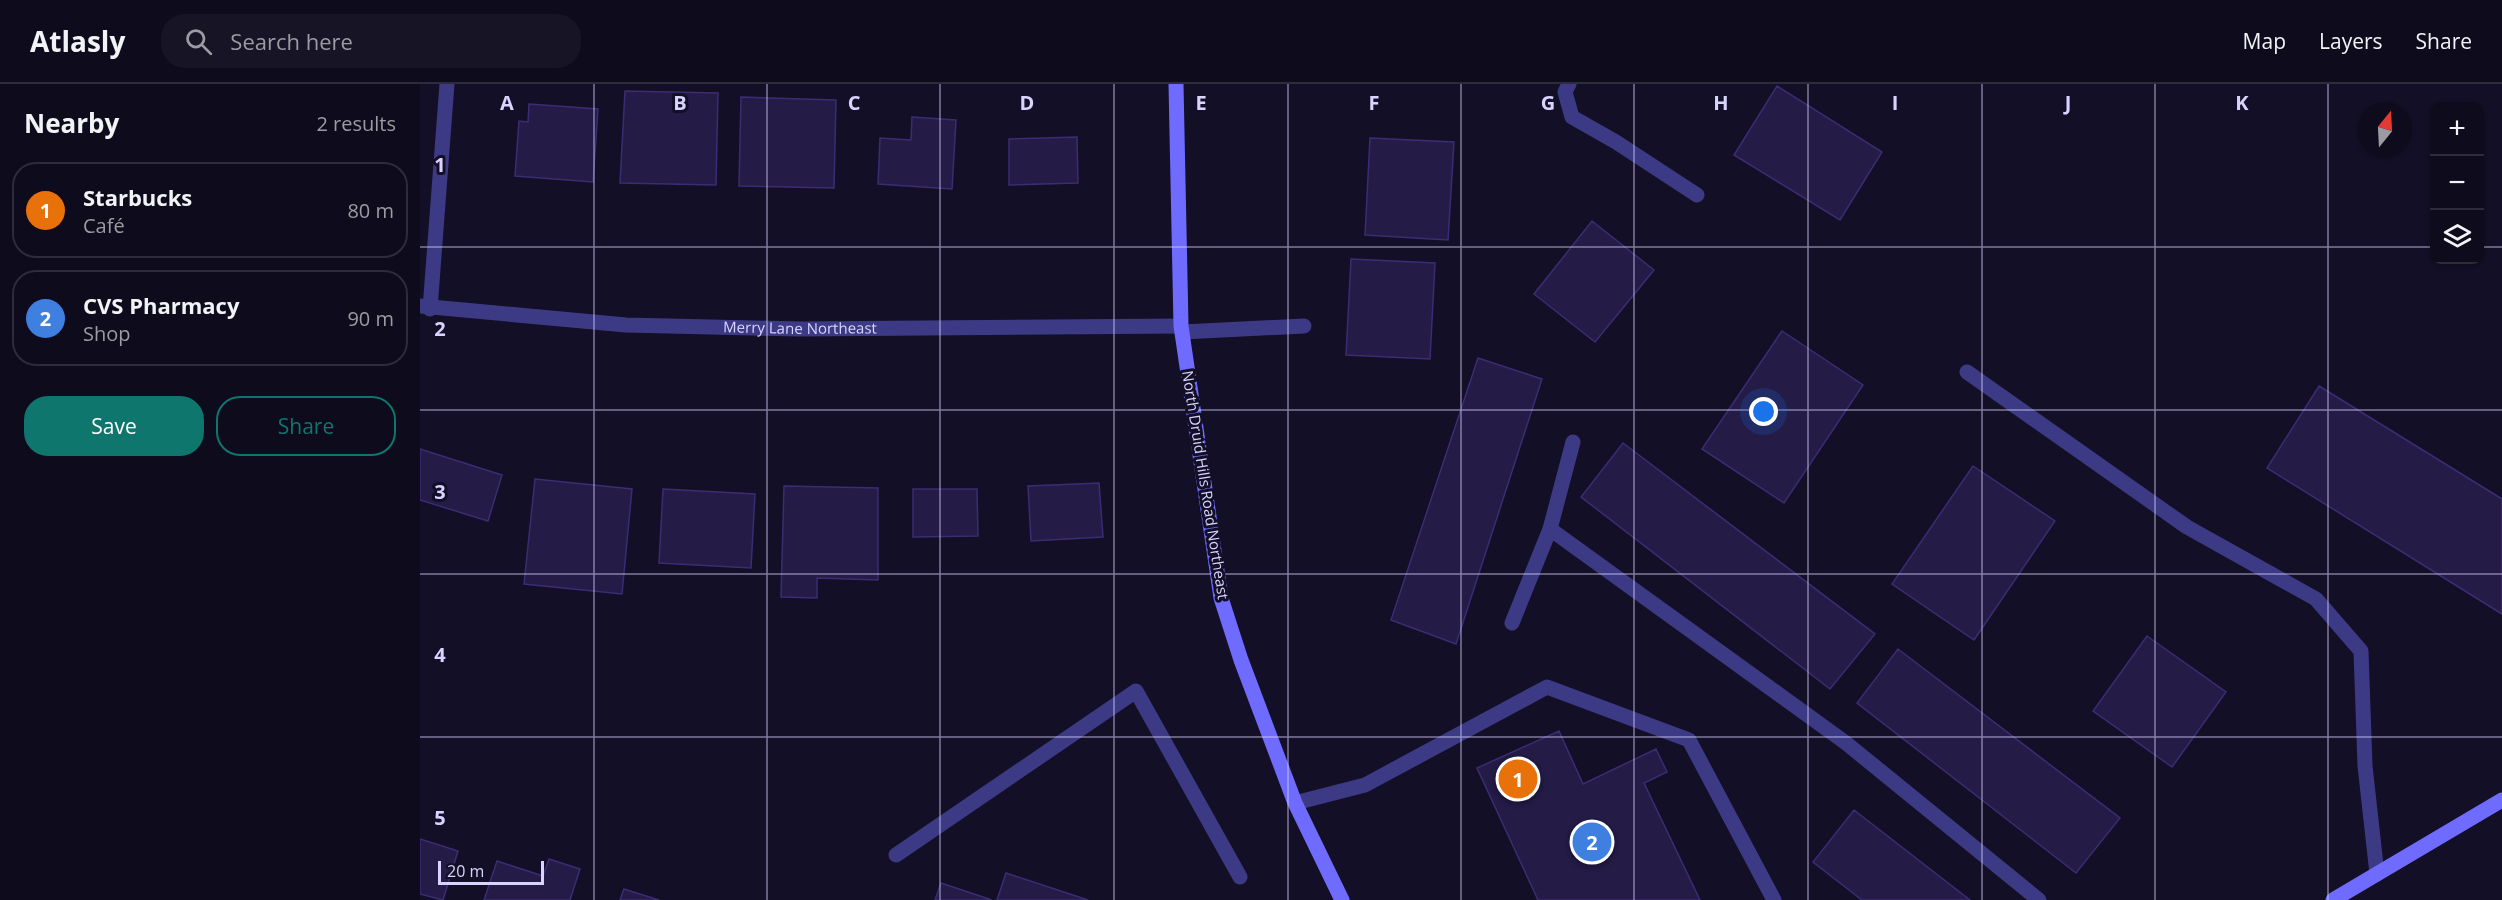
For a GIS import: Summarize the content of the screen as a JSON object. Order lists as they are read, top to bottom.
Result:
{
  "streets": {
    "main road": ["North Druid Hills Road Northeast"],
    "street": ["Merry Lane Northeast"]
  },
  "crossings": [
    ["Merry Lane Northeast", "North Druid Hills Road Northeast"]
  ],
  "scale_bar": "20 m",
  "north": "top",
  "page": {
    "header": "Atlasly",
    "search": "Search here",
    "nav": ["Map", "Layers", "Share"],
    "heading": ["Nearby", "2 results"],
    "map_buttons": ["+", "−"],
    "list": [
      {
        "mark": "1",
        "name": "Starbucks",
        "note": "Café",
        "value": "80 m"
      },
      {
        "mark": "2",
        "name": "CVS Pharmacy",
        "note": "Shop",
        "value": "90 m"
      }
    ],
    "buttons": ["Save", "Share"],
    "pins": ["1", "2"],
    "scale": "20 m"
  },
  "grid": {
    "columns": [
      "A",
      "B",
      "C",
      "D",
      "E",
      "F",
      "G",
      "H",
      "I",
      "J",
      "K"
    ],
    "rows": [
      "1",
      "2",
      "3",
      "4",
      "5"
    ]
  }
}
